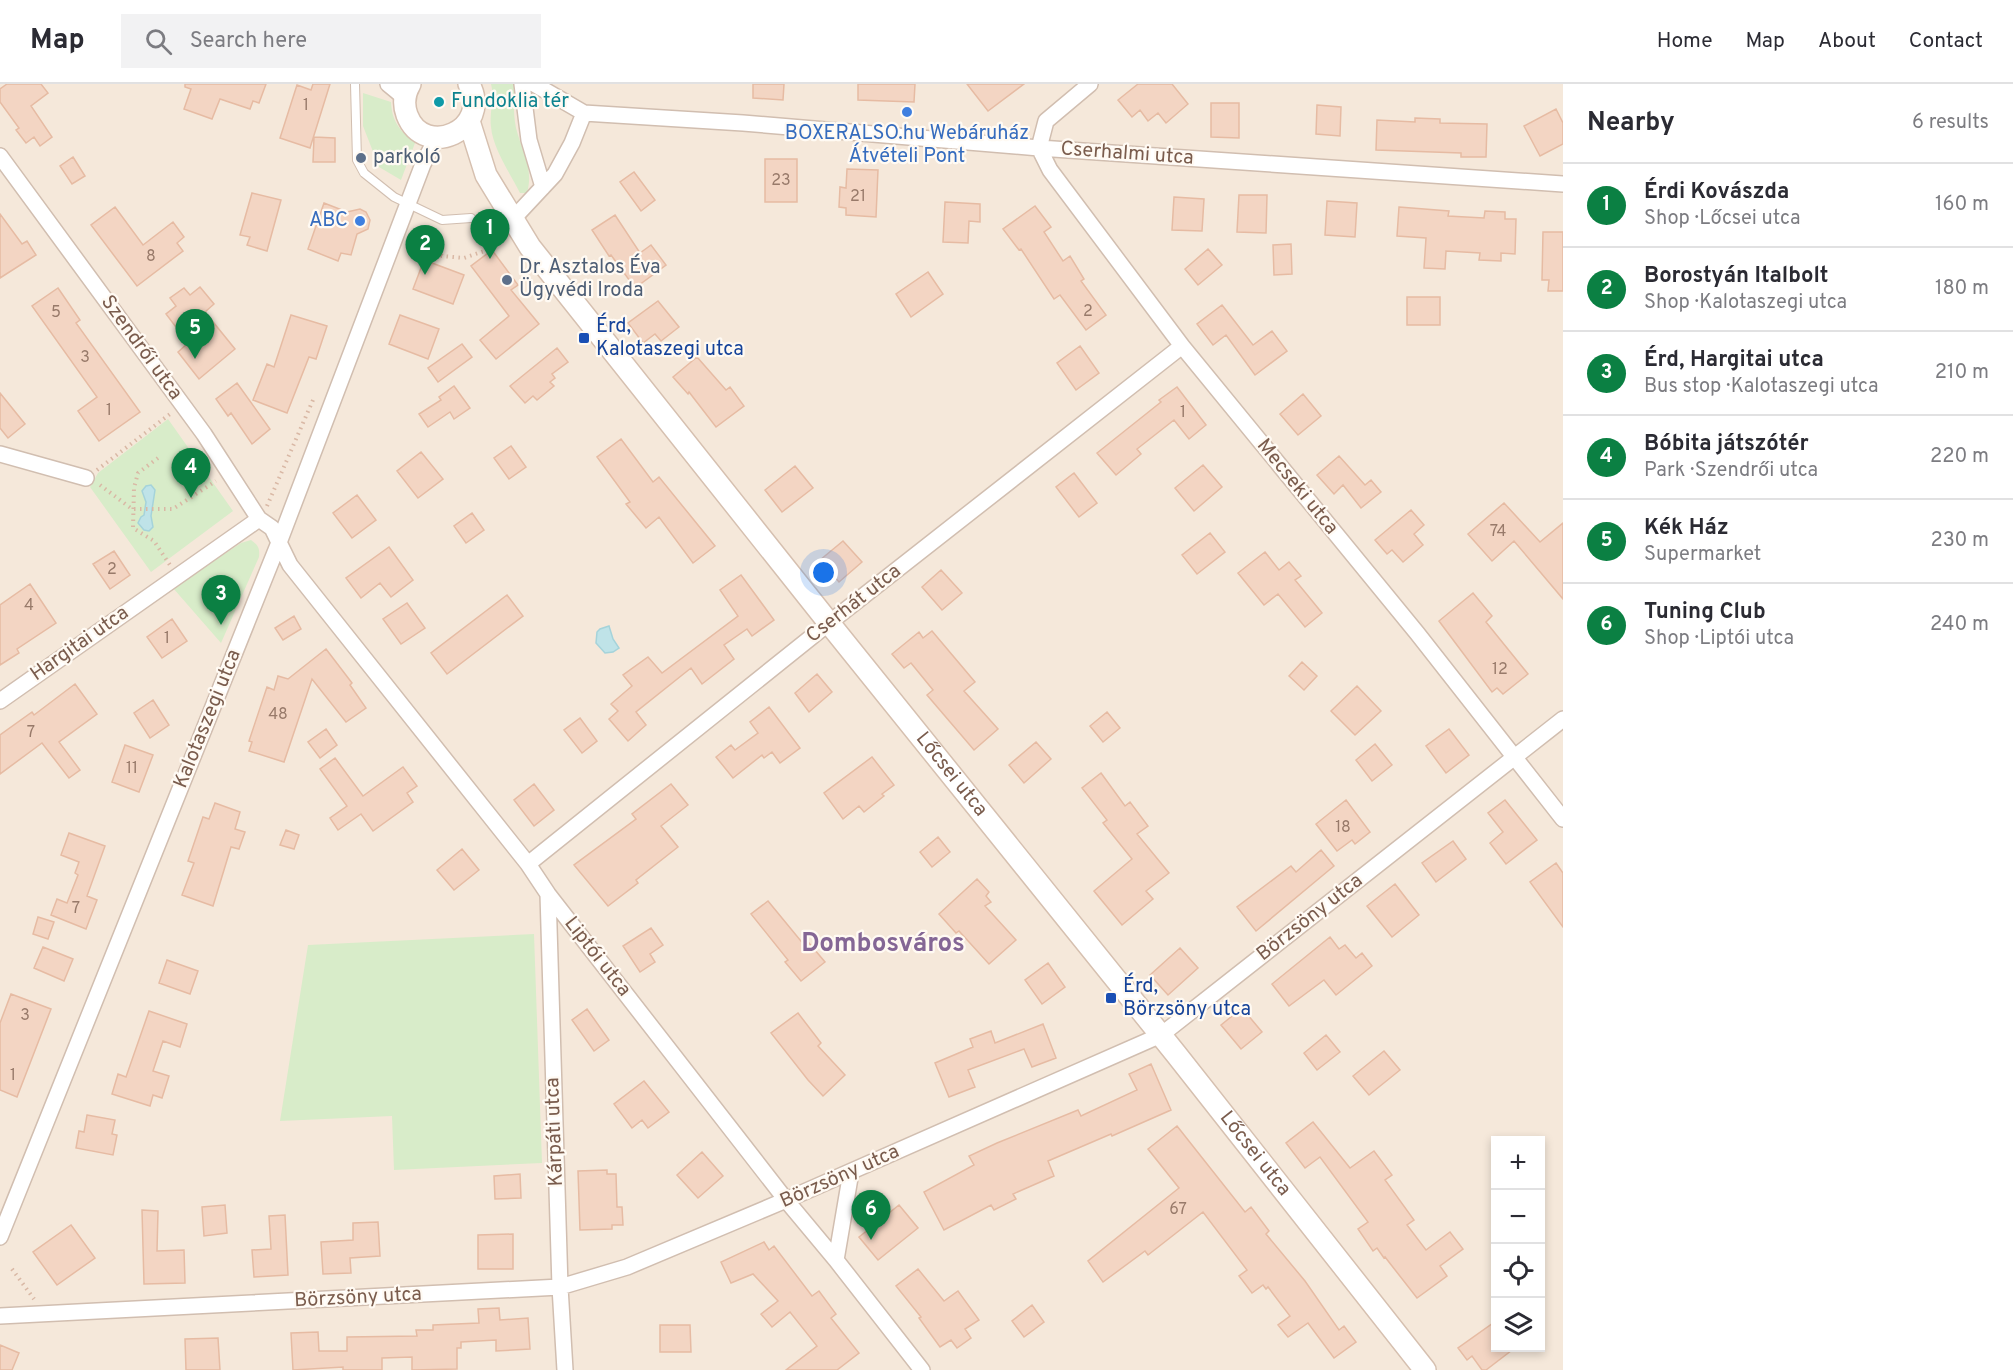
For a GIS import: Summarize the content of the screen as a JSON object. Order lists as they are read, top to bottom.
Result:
{
  "streets": {
    "street": [
      "Cserhalmi utca",
      "Szendrői utca",
      "Mecseki utca",
      "Cserhát utca",
      "Hargitai utca",
      "Kalotaszegi utca",
      "Lőcsei utca",
      "Börzsöny utca",
      "Liptói utca",
      "Kárpáti utca"
    ]
  },
  "crossings": [
    ["Cserhalmi utca", "Mecseki utca"],
    ["Szendrői utca", "Hargitai utca"],
    ["Szendrői utca", "Kalotaszegi utca"],
    ["Szendrői utca", "Liptói utca"],
    ["Mecseki utca", "Cserhát utca"],
    ["Mecseki utca", "Börzsöny utca"],
    ["Cserhát utca", "Lőcsei utca"],
    ["Cserhát utca", "Liptói utca"],
    ["Kalotaszegi utca", "Lőcsei utca"],
    ["Kalotaszegi utca", "Liptói utca"],
    ["Lőcsei utca", "Börzsöny utca"],
    ["Börzsöny utca", "Liptói utca"],
    ["Börzsöny utca", "Kárpáti utca"],
    ["Liptói utca", "Kárpáti utca"]
  ],
  "districts": ["Dombosváros"],
  "places": {
    "other": [
      "Fundoklia tér",
      "BOXERALSO.hu Webáruház Átvételi Pont",
      "parkoló",
      "ABC",
      "Dr. Asztalos Éva Ügyvédi Iroda"
    ],
    "transit": ["Érd, Kalotaszegi utca", "Érd, Börzsöny utca"]
  },
  "house_numbers": [
    "1",
    "23",
    "21",
    "8",
    "2",
    "5",
    "3",
    "1",
    "1",
    "74",
    "2",
    "4",
    "1",
    "12",
    "48",
    "7",
    "11",
    "18",
    "7",
    "3",
    "1",
    "67"
  ],
  "page": {
    "header": "Map",
    "search": "Search here",
    "nav": [
      "Home",
      "Map",
      "About",
      "Contact"
    ],
    "heading": ["Nearby", "6 results"],
    "list": [
      {
        "mark": "1",
        "name": "Érdi Kovászda",
        "note": "Shop · Lőcsei utca",
        "value": "160 m"
      },
      {
        "mark": "2",
        "name": "Borostyán Italbolt",
        "note": "Shop · Kalotaszegi utca",
        "value": "180 m"
      },
      {
        "mark": "3",
        "name": "Érd, Hargitai utca",
        "note": "Bus stop · Kalotaszegi utca",
        "value": "210 m"
      },
      {
        "mark": "4",
        "name": "Bóbita játszótér",
        "note": "Park · Szendrői utca",
        "value": "220 m"
      },
      {
        "mark": "5",
        "name": "Kék Ház",
        "note": "Supermarket",
        "value": "230 m"
      },
      {
        "mark": "6",
        "name": "Tuning Club",
        "note": "Shop · Liptói utca",
        "value": "240 m"
      }
    ],
    "pins": [
      "1",
      "2",
      "5",
      "4",
      "3",
      "6"
    ],
    "map_buttons": ["+", "−"]
  }
}
